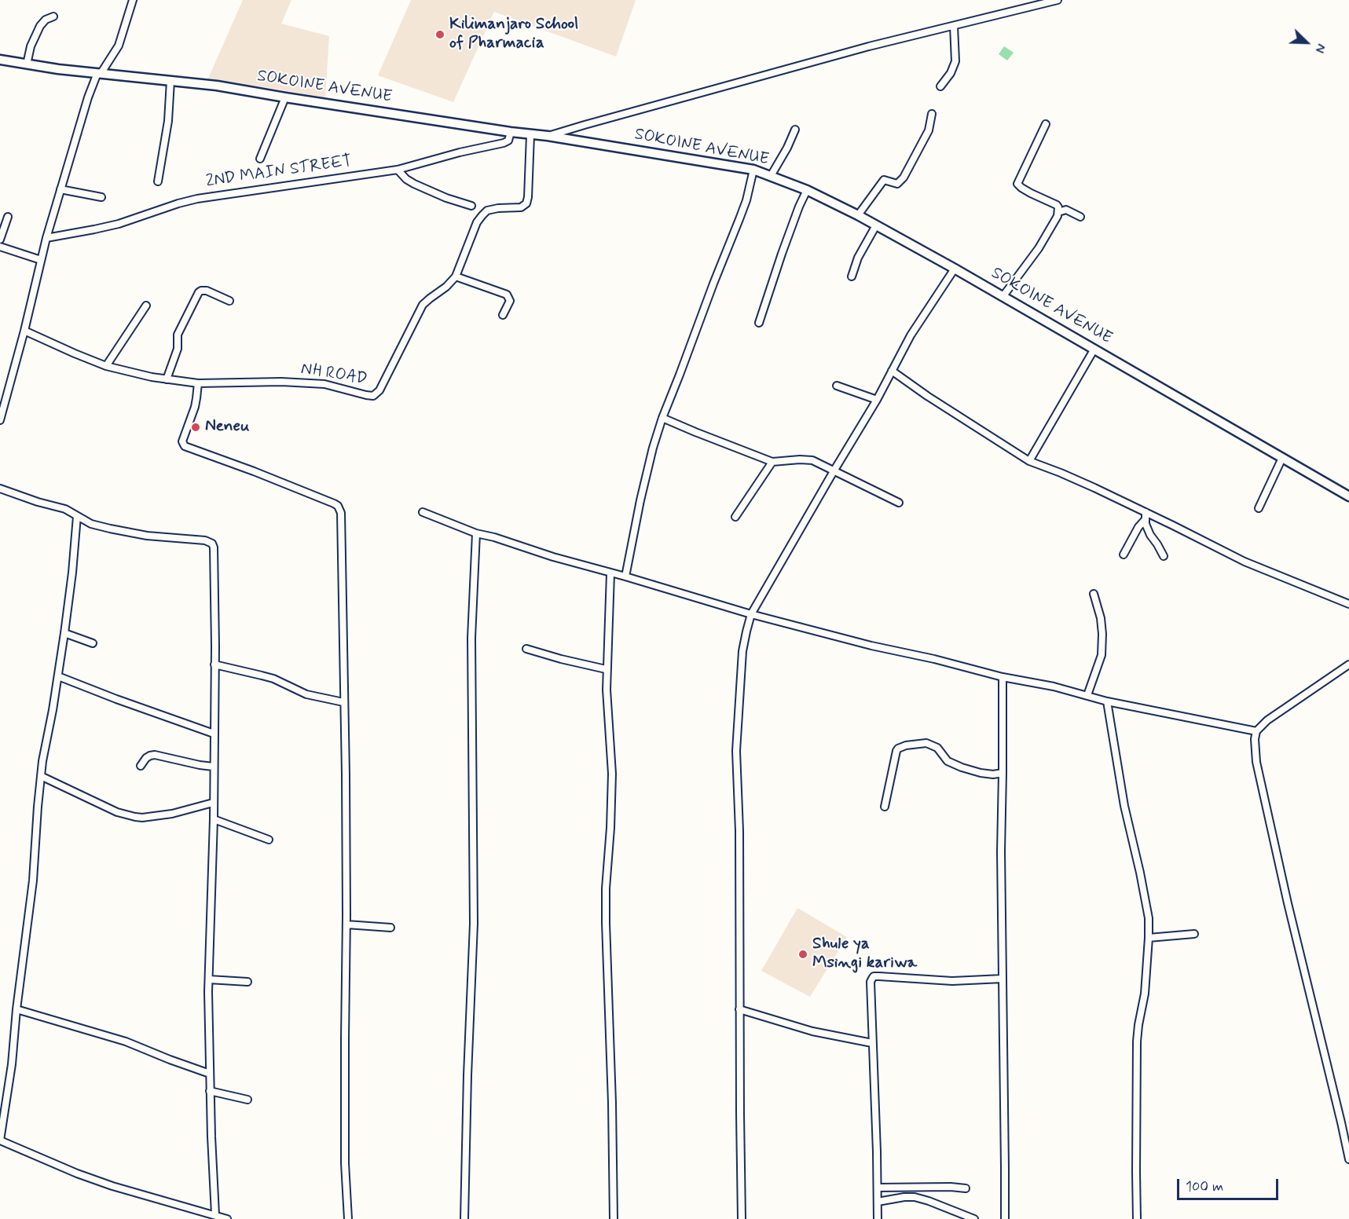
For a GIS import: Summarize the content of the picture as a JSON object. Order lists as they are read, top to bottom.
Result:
{
  "streets": {
    "street": ["SOKOINE AVENUE", "2ND MAIN STREET", "NH ROAD"]
  },
  "crossings": [
    ["SOKOINE AVENUE", "2ND MAIN STREET"],
    ["SOKOINE AVENUE", "NH ROAD"]
  ],
  "places": ["Kilimanjaro School of Pharmacia", "Neneu", "Shule ya Msingi kariwa"],
  "scale_bar": "100 m",
  "north": "bottom right"
}
